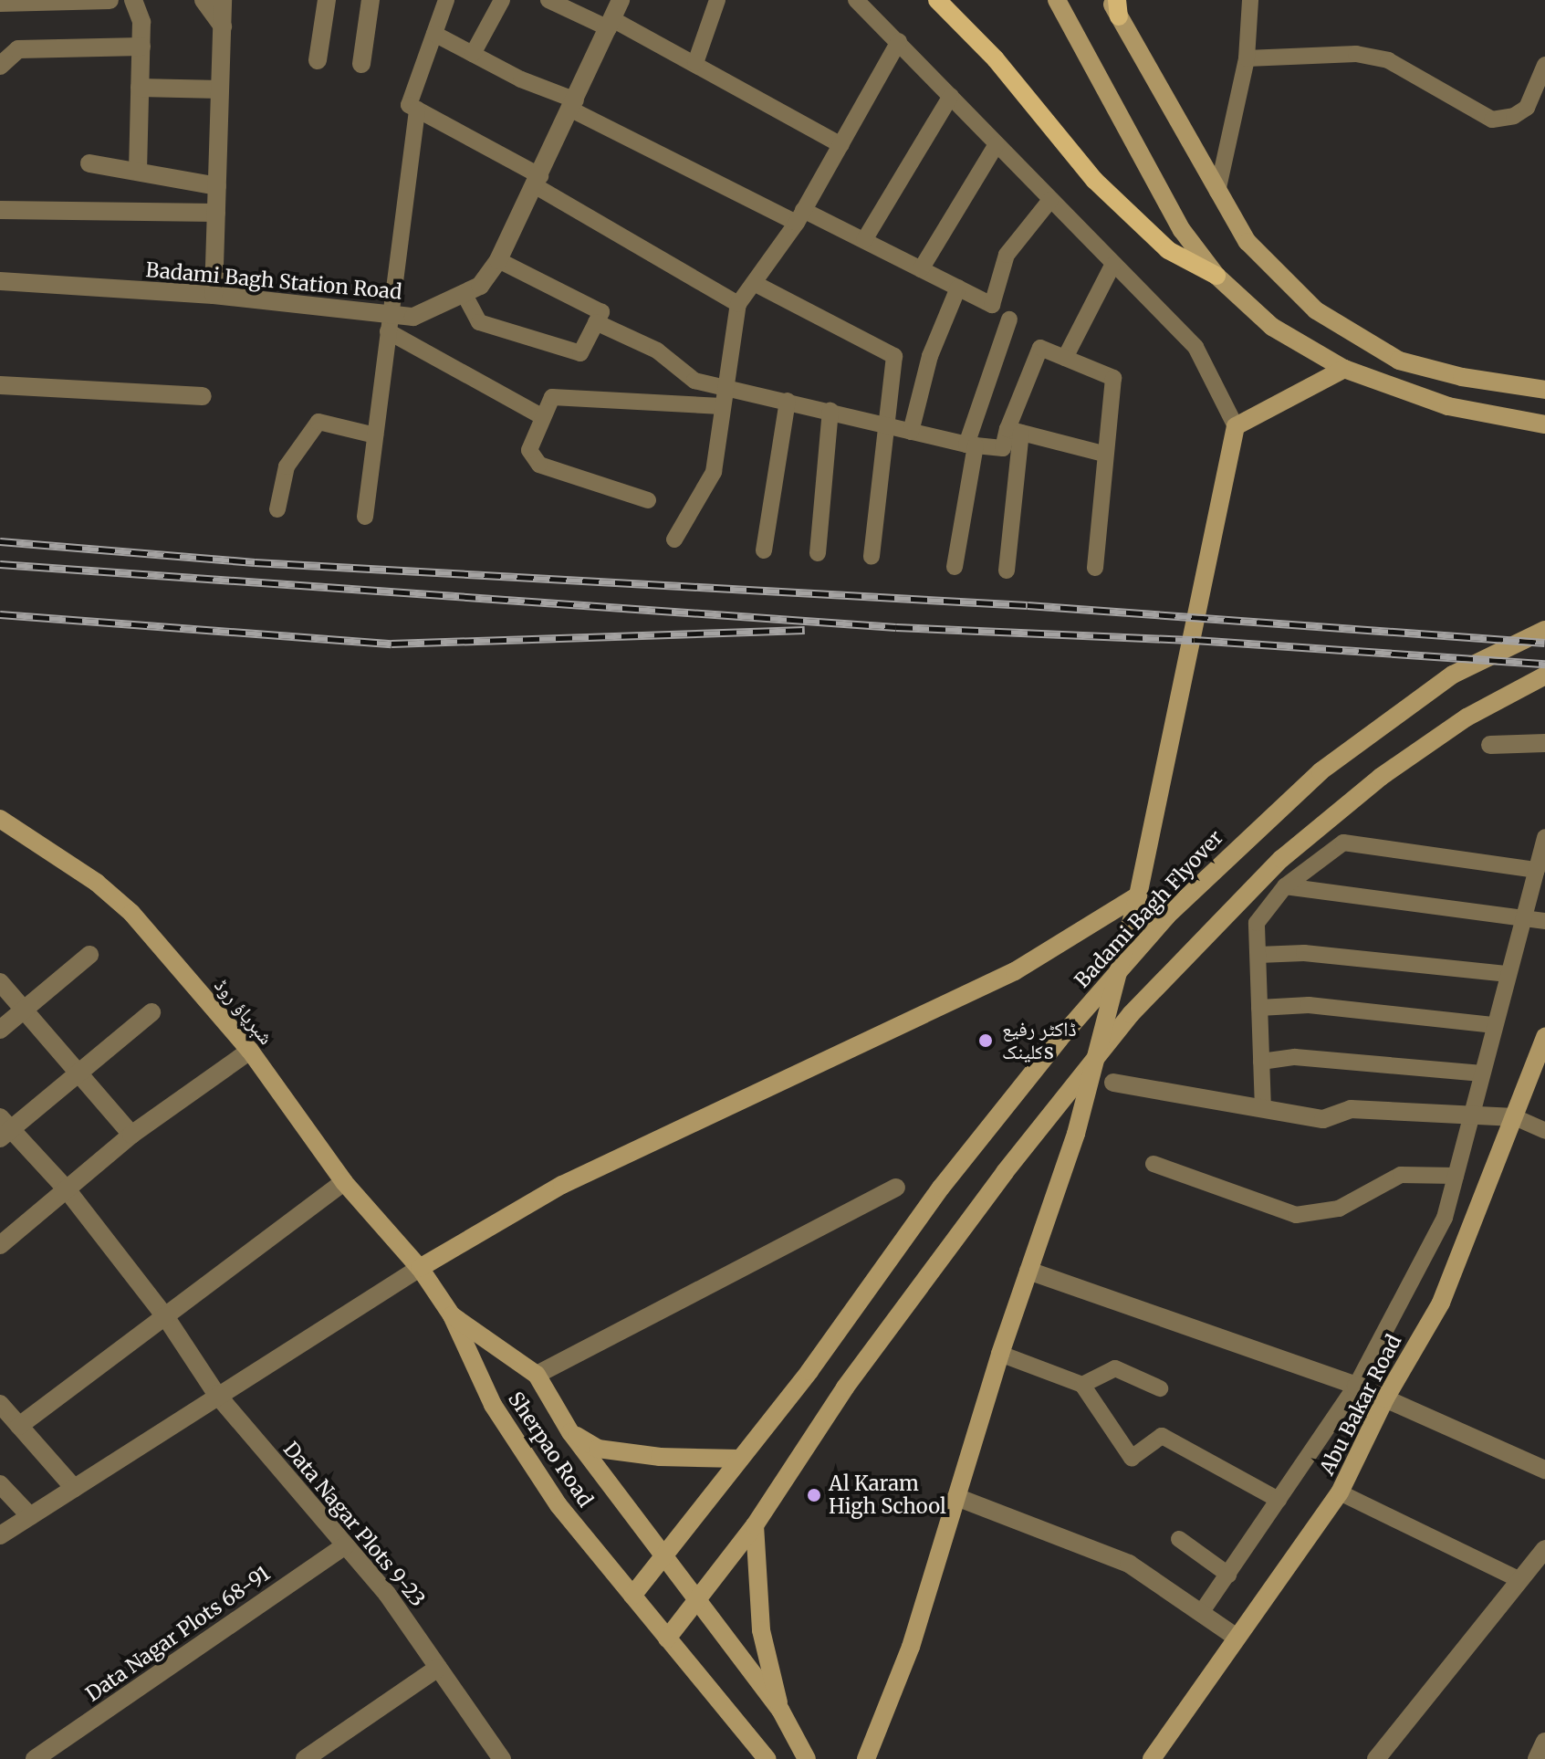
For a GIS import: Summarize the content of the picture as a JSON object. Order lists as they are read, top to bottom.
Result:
{
  "streets": {
    "street": [
      "Badami Bagh Station Road",
      "Badami Bagh Flyover",
      "شېرپاؤ روڈ",
      "Abu Bakar Road",
      "Sherpao Road",
      "Data Nagar Plots 9-23",
      "Data Nagar Plots 68-91"
    ]
  },
  "crossings": [
    ["Badami Bagh Flyover", "Sherpao Road"],
    ["شېرپاؤ روڈ", "Sherpao Road"],
    ["Data Nagar Plots 9-23", "Data Nagar Plots 68-91"]
  ],
  "places": ["ڈاکٹر رفیع کلینکs", "Al Karam High School"]
}
